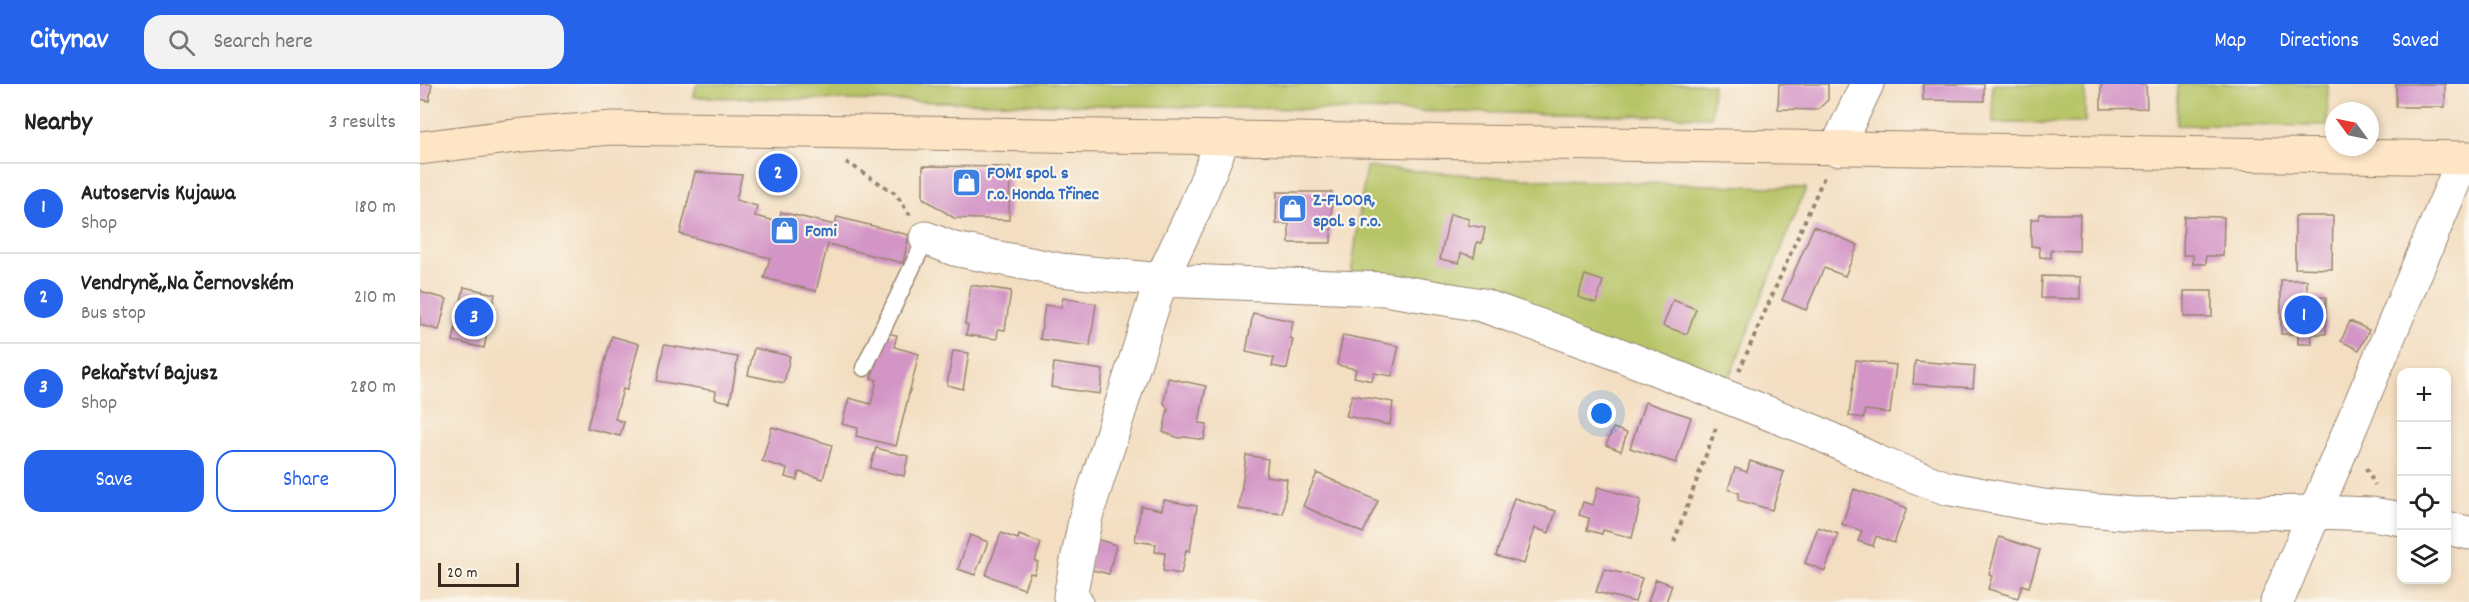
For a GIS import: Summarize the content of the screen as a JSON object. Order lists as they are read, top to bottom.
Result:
{
  "places": {
    "shop": ["FOMI spol. s r.o. Honda Třinec", "Z-FLOOR, spol. s r.o.", "Fomi"]
  },
  "scale_bar": "20 m",
  "north": "top left",
  "page": {
    "header": "Citynav",
    "search": "Search here",
    "nav": ["Map", "Directions", "Saved"],
    "heading": ["Nearby", "3 results"],
    "pins": ["2", "1", "3"],
    "list": [
      {
        "mark": "1",
        "name": "Autoservis Kujawa",
        "note": "Shop",
        "value": "180 m"
      },
      {
        "mark": "2",
        "name": "Vendryně,,Na Černovském",
        "note": "Bus stop",
        "value": "210 m"
      },
      {
        "mark": "3",
        "name": "Pekařství Bajusz",
        "note": "Shop",
        "value": "280 m"
      }
    ],
    "map_buttons": ["+", "−"],
    "buttons": ["Save", "Share"],
    "scale": "20 m"
  }
}
